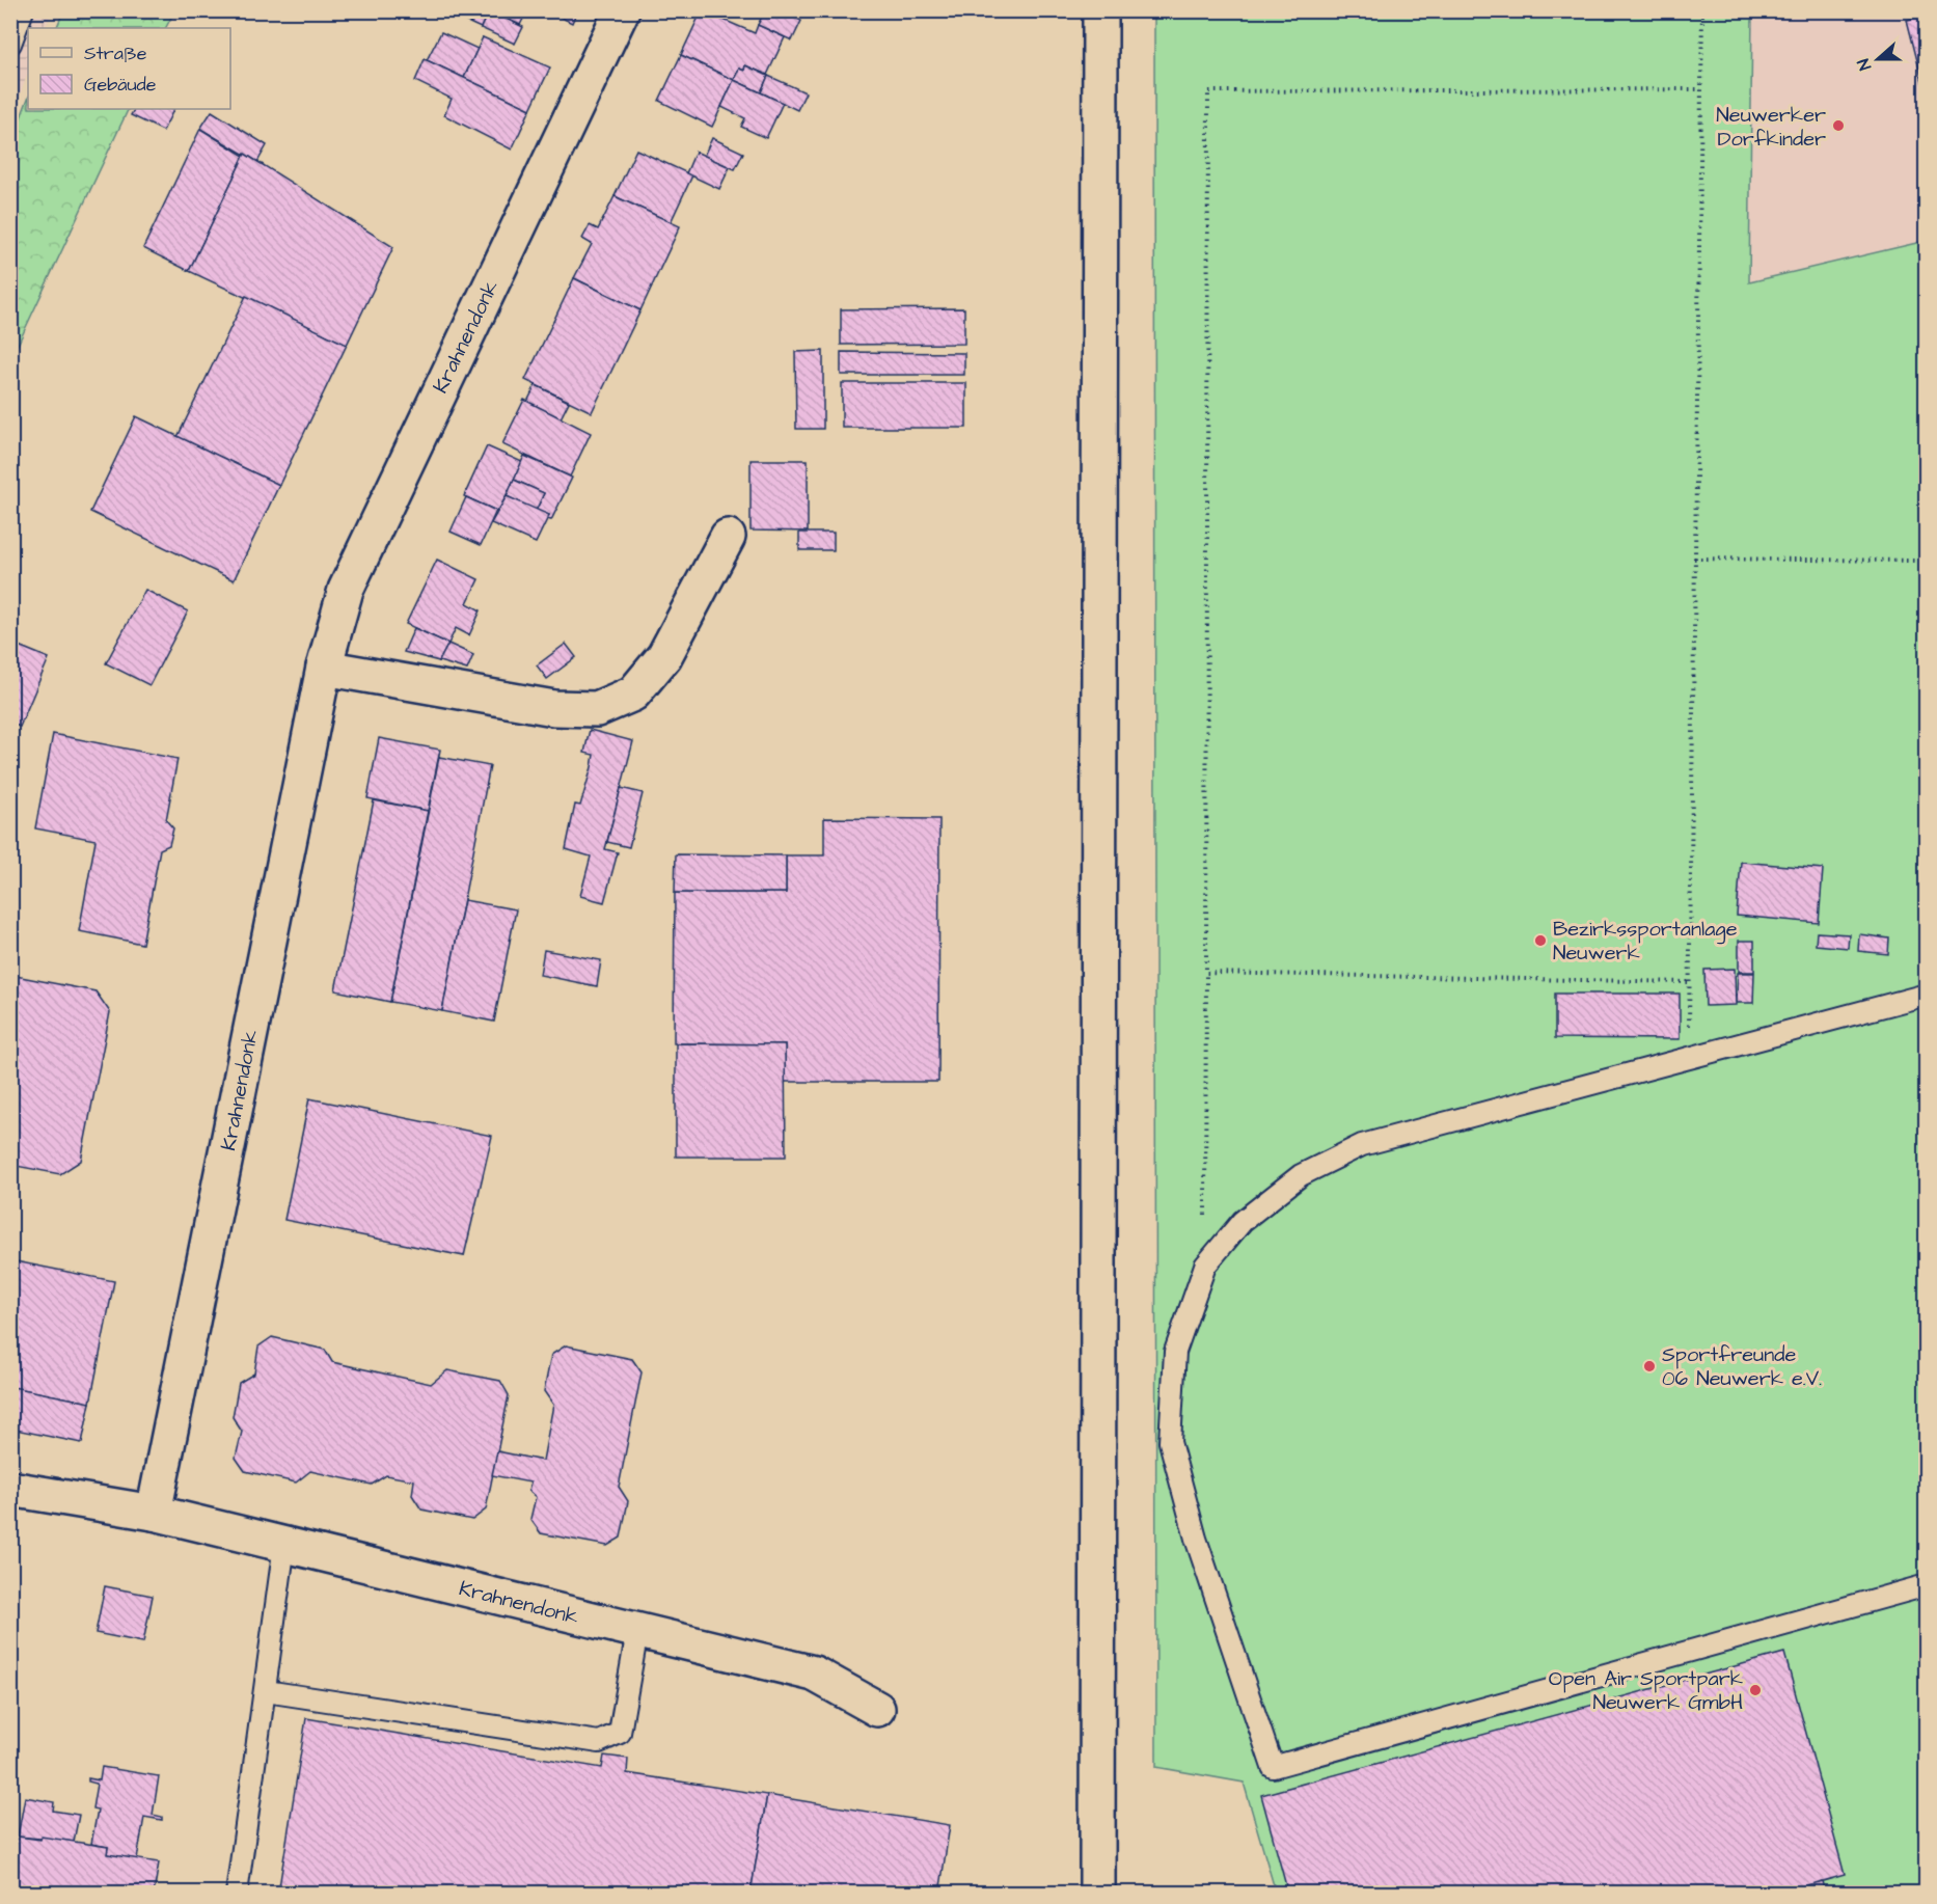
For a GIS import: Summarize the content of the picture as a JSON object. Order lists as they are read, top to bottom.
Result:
{
  "streets": {
    "street": ["Krahnendonk"]
  },
  "places": [
    "Neuwerker Dorfkinder",
    "Bezirkssportanlage Neuwerk",
    "Sportfreunde 06 Neuwerk e.V.",
    "Open Air Sportpark Neuwerk GmbH"
  ],
  "legend": ["Straße", "Gebäude"],
  "north": "left"
}
